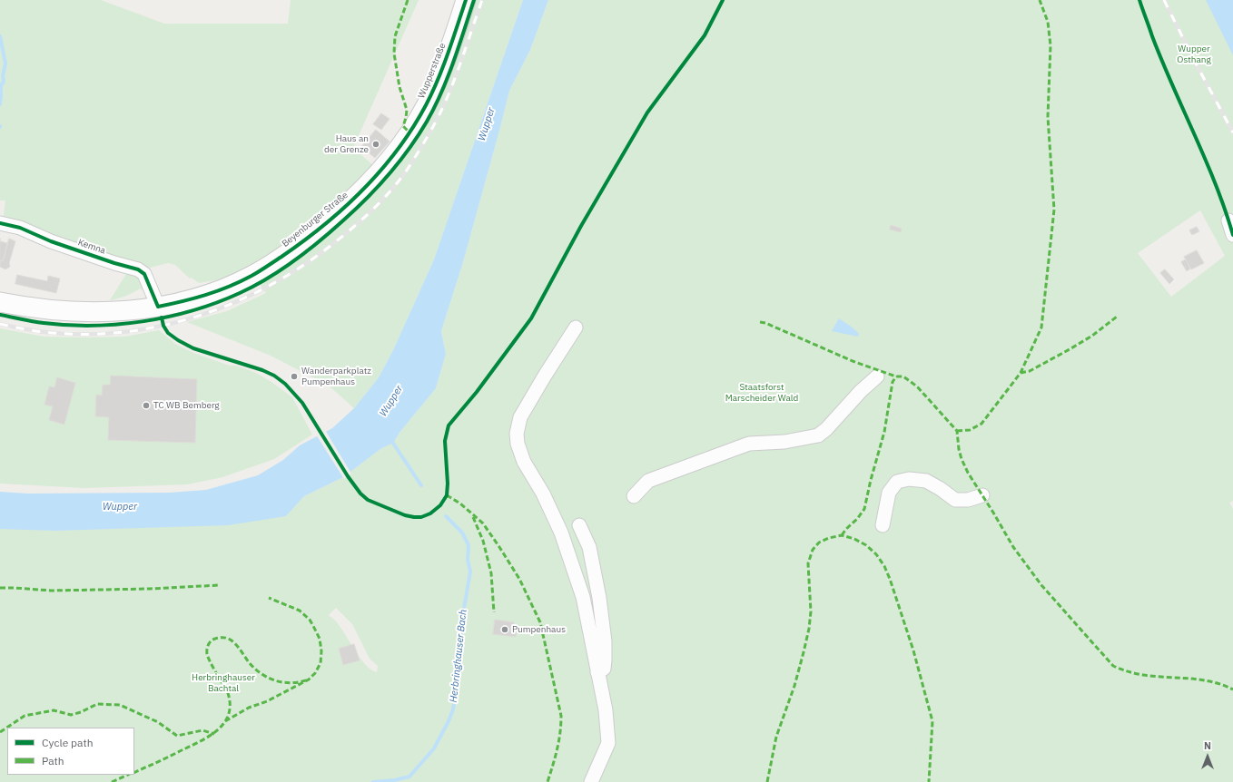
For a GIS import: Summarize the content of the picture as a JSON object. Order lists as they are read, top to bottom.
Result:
{
  "streets": {
    "main road": ["Wupperstraße", "Beyenburger Straße"],
    "street": ["Kemna"]
  },
  "crossings": [
    ["Wupperstraße", "Beyenburger Straße"],
    ["Beyenburger Straße", "Kemna"]
  ],
  "water": ["Wupper", "Herbringhauser Bach"],
  "parks": ["Wupper Osthang", "Staatsforst Marscheider Wald", "Herbringhauser Bachtal"],
  "places": [
    "Haus an der Grenze",
    "Wanderparkplatz Pumpenhaus",
    "TC WB Bemberg",
    "Pumpenhaus"
  ],
  "legend": ["Cycle path", "Path"],
  "north": "top"
}
